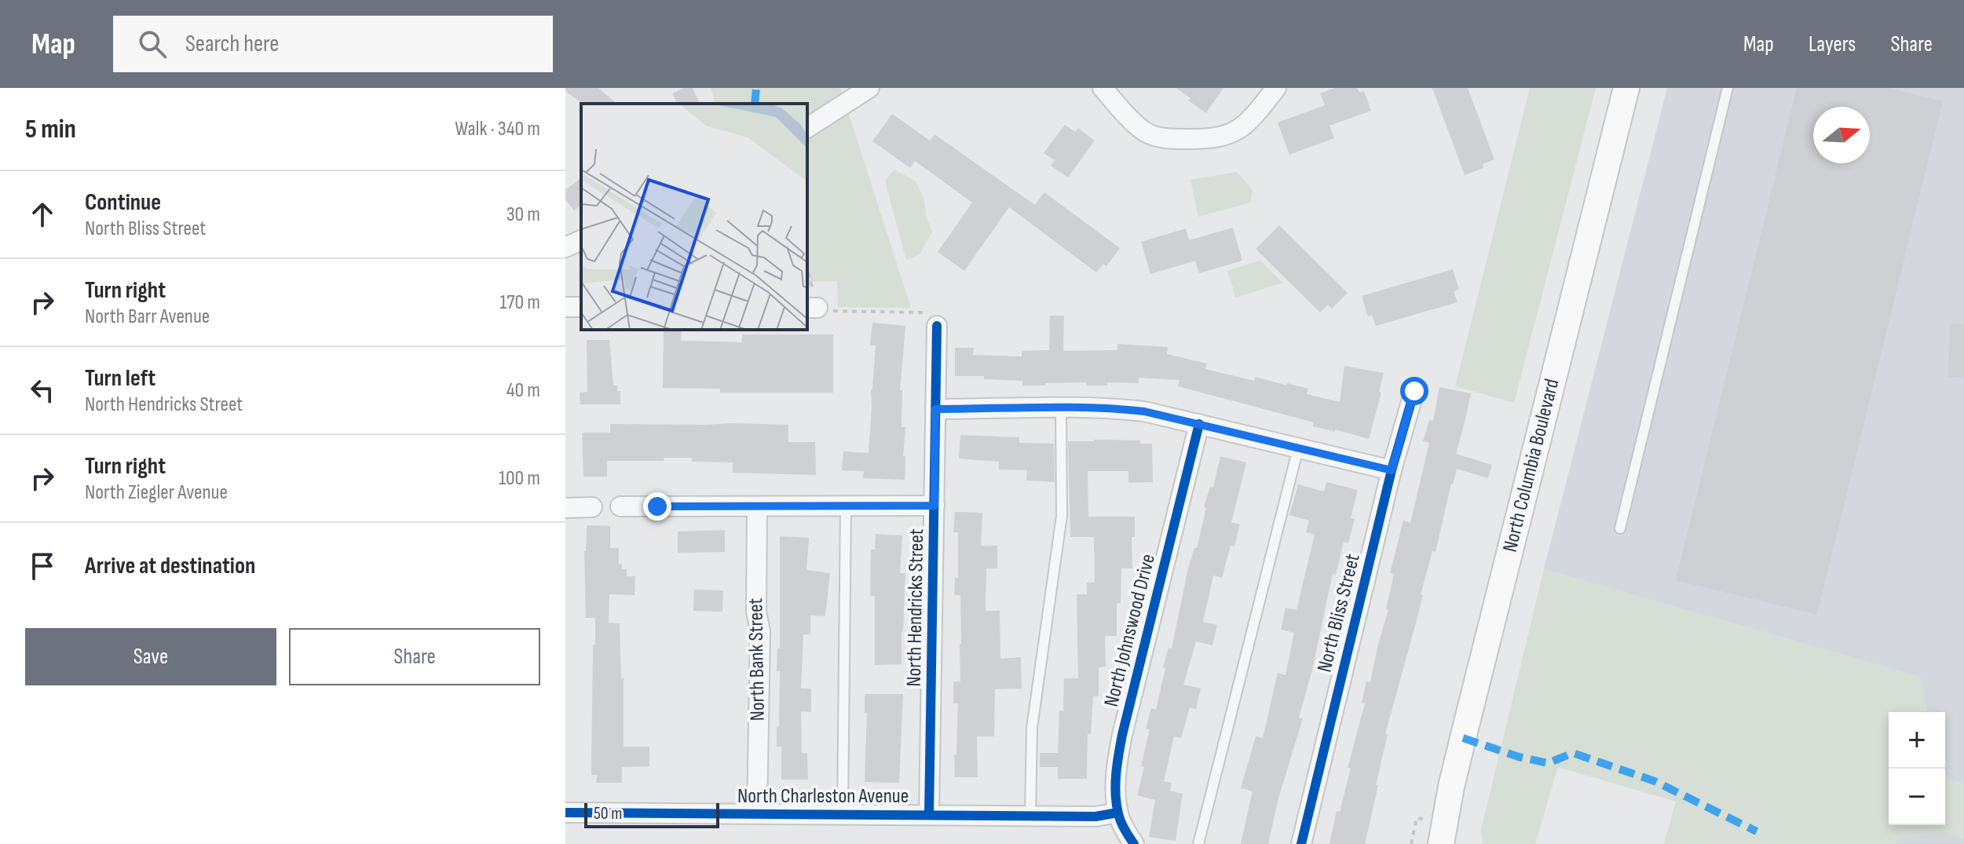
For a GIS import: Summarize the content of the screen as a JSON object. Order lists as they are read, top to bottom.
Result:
{
  "streets": {
    "main road": ["North Columbia Boulevard"],
    "street": [
      "North Hendricks Street",
      "North Bliss Street",
      "North Johnswood Drive",
      "North Bank Street",
      "North Charleston Avenue"
    ]
  },
  "crossings": [
    ["North Hendricks Street", "North Charleston Avenue"],
    ["North Johnswood Drive", "North Charleston Avenue"],
    ["North Bank Street", "North Charleston Avenue"]
  ],
  "scale_bar": "50 m",
  "north": "right",
  "page": {
    "header": "Map",
    "search": "Search here",
    "nav": ["Map", "Layers", "Share"],
    "heading": ["5 min", "Walk · 340 m"],
    "list": [
      ["Continue", "North Bliss Street", "30 m"],
      ["Turn right", "North Barr Avenue", "170 m"],
      ["Turn left", "North Hendricks Street", "40 m"],
      ["Turn right", "North Ziegler Avenue", "100 m"],
      "Arrive at destination"
    ],
    "buttons": ["Save", "Share"],
    "map_buttons": ["+", "−"],
    "scale": "50 m"
  }
}
